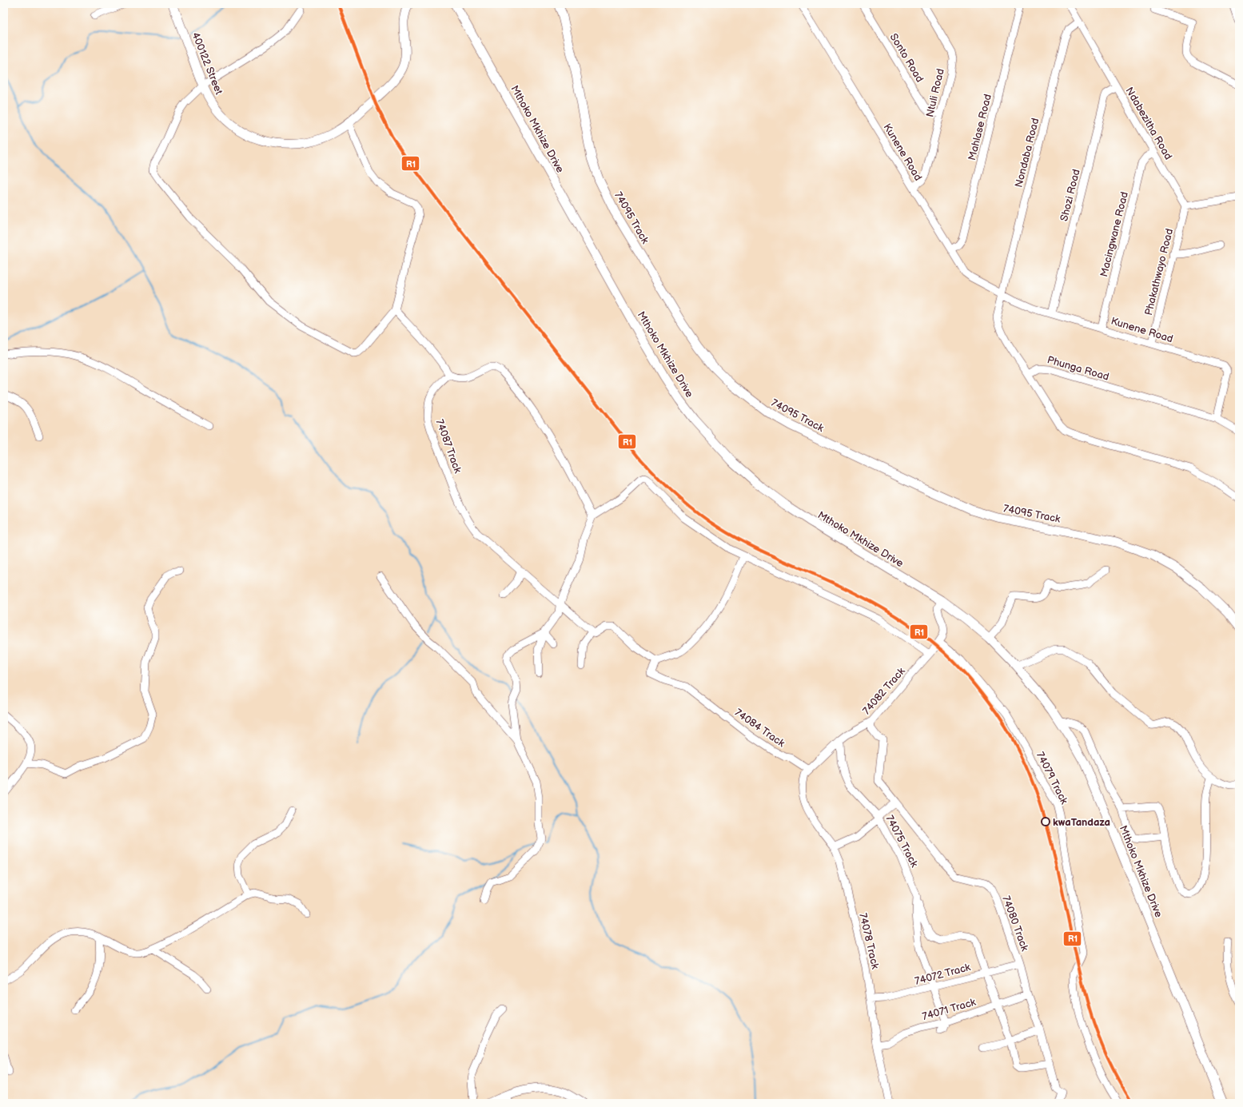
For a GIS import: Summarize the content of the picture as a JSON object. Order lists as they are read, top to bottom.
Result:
{
  "streets": {
    "street": [
      "Sonto Road",
      "400122 Street",
      "Ntuli Road",
      "Ndabezitha Road",
      "Mahlase Road",
      "Mthoko Mkhize Drive",
      "Kunene Road",
      "Nondaba Road",
      "Shozi Road",
      "74095 Track",
      "Macingwane Road",
      "Phakathwayo Road",
      "Phunga Road",
      "74087 Track",
      "74082 Track",
      "74084 Track",
      "74079 Track",
      "74075 Track",
      "74080 Track",
      "74078 Track",
      "74072 Track",
      "74071 Track"
    ]
  },
  "crossings": [
    ["Sonto Road", "Ntuli Road"],
    ["Ntuli Road", "Kunene Road"],
    ["Ndabezitha Road", "Nondaba Road"],
    ["Ndabezitha Road", "Shozi Road"],
    ["Ndabezitha Road", "Macingwane Road"],
    ["Ndabezitha Road", "Phakathwayo Road"],
    ["Mahlase Road", "Kunene Road"],
    ["Mthoko Mkhize Drive", "74082 Track"],
    ["Kunene Road", "Nondaba Road"],
    ["Kunene Road", "Shozi Road"],
    ["Kunene Road", "Macingwane Road"],
    ["Kunene Road", "Phakathwayo Road"],
    ["Kunene Road", "Phunga Road"],
    ["74082 Track", "74084 Track"],
    ["74082 Track", "74079 Track"],
    ["74082 Track", "74075 Track"],
    ["74082 Track", "74080 Track"],
    ["74082 Track", "74078 Track"],
    ["74075 Track", "74072 Track"],
    ["74075 Track", "74071 Track"],
    ["74080 Track", "74072 Track"],
    ["74080 Track", "74071 Track"],
    ["74078 Track", "74072 Track"],
    ["74078 Track", "74071 Track"]
  ],
  "places": ["kwaTandaza"],
  "lines": ["transit line R1"]
}
